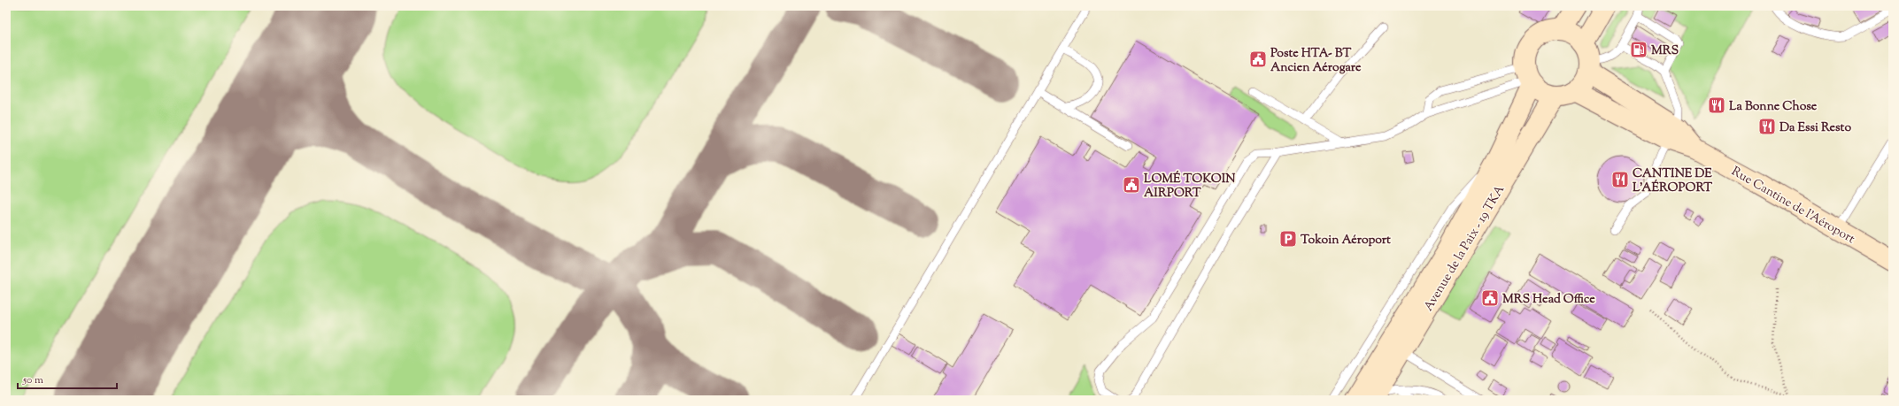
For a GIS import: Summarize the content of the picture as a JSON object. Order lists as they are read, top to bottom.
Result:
{
  "streets": {
    "main road": ["Rue Cantine de l'Aéroport", "Avenue de la Paix - 19 TKA"]
  },
  "places": {
    "fuel station": ["MRS"],
    "public building": ["Poste HTA- BT Ancien Aérogare", "LOMÉ TOKOIN AIRPORT", "MRS Head Office"],
    "restaurant": ["La Bonne Chose", "Da Essi Resto", "CANTINE DE L'AÉROPORT"],
    "parking": ["Tokoin Aéroport"]
  },
  "scale_bar": "50 m"
}
